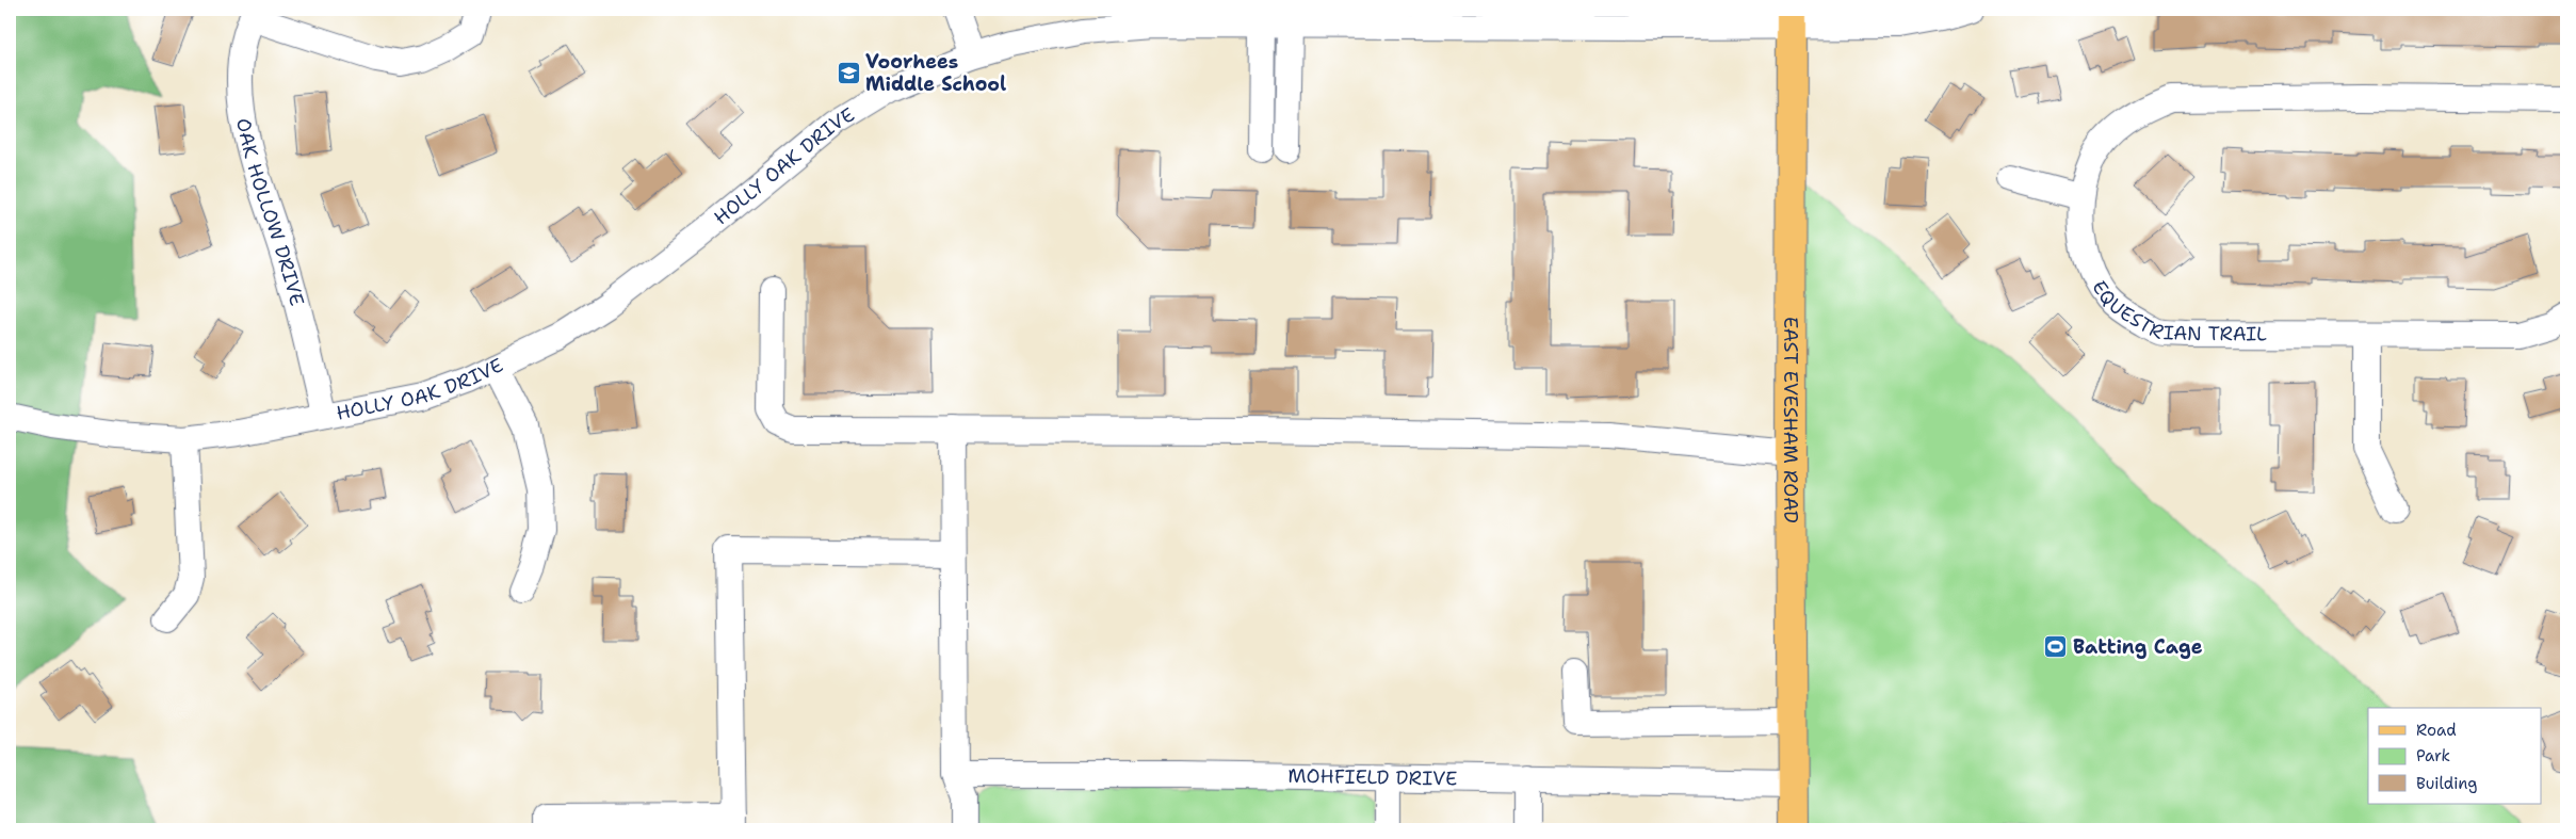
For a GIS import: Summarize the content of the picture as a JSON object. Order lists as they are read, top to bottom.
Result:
{
  "streets": {
    "main road": ["EAST EVESHAM ROAD"],
    "street": [
      "HOLLY OAK DRIVE",
      "OAK HOLLOW DRIVE",
      "EQUESTRIAN TRAIL",
      "MOHFIELD DRIVE"
    ]
  },
  "crossings": [
    ["HOLLY OAK DRIVE", "OAK HOLLOW DRIVE"],
    ["HOLLY OAK DRIVE", "EAST EVESHAM ROAD"],
    ["EAST EVESHAM ROAD", "MOHFIELD DRIVE"]
  ],
  "places": {
    "school or university": ["Voorhees Middle School"],
    "sports": ["Batting Cage"]
  },
  "legend": ["Road", "Park", "Building"]
}
